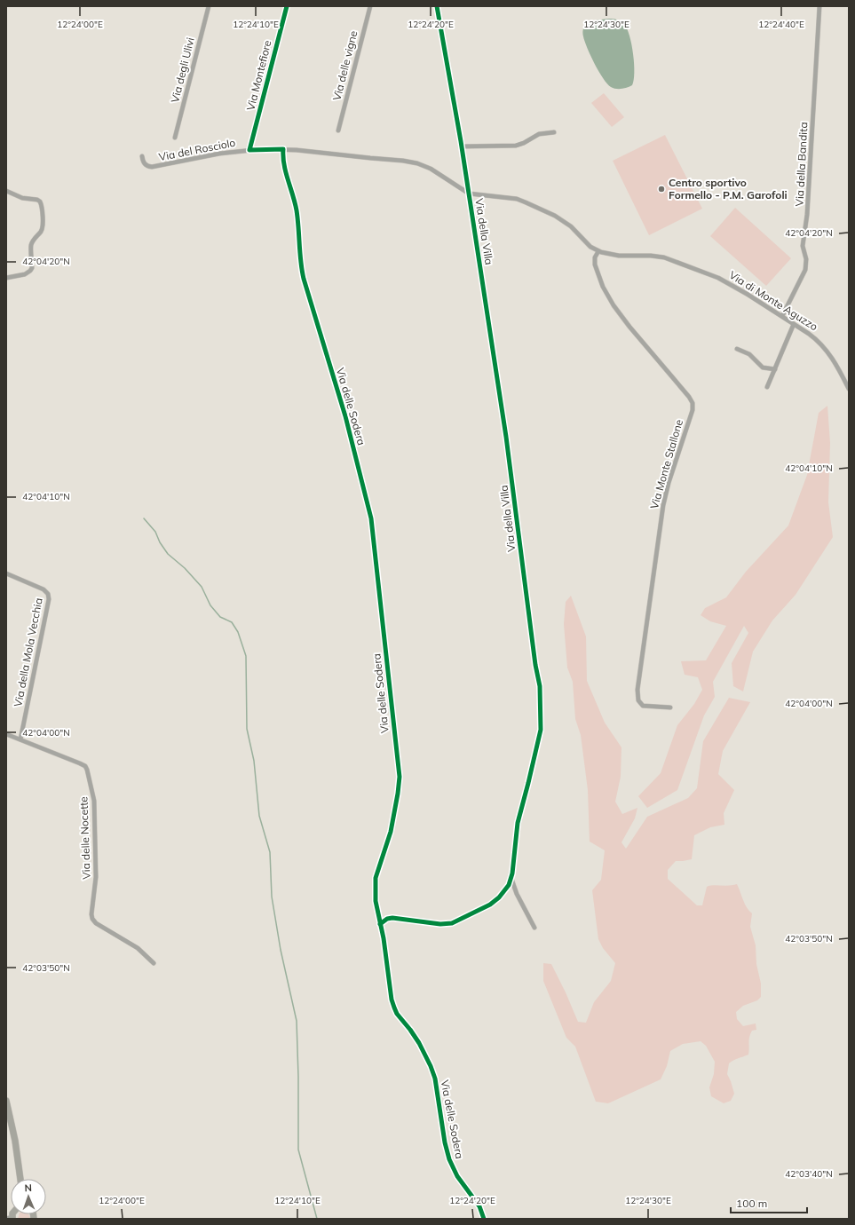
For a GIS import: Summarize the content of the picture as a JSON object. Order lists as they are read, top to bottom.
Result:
{
  "streets": {
    "street": [
      "Via delle vigne",
      "Via degli Ulivi",
      "Via Montefiore",
      "Via del Rosciolo",
      "Via della Bandita",
      "Via della Villa",
      "Via di Monte Aguzzo",
      "Via delle Sodera",
      "Via Monte Stallone",
      "Via della Mola Vecchia",
      "Via delle Nocette"
    ]
  },
  "crossings": [
    ["Via Montefiore", "Via del Rosciolo"],
    ["Via del Rosciolo", "Via della Villa"],
    ["Via del Rosciolo", "Via di Monte Aguzzo"],
    ["Via del Rosciolo", "Via delle Sodera"],
    ["Via della Bandita", "Via di Monte Aguzzo"],
    ["Via della Villa", "Via di Monte Aguzzo"],
    ["Via della Villa", "Via delle Sodera"],
    ["Via di Monte Aguzzo", "Via Monte Stallone"],
    ["Via della Mola Vecchia", "Via delle Nocette"]
  ],
  "places": ["Centro sportivo Formello - P.M. Garofoli"],
  "scale_bar": "100 m",
  "north": "top",
  "coordinates": [
    "12°24'00\"E",
    "12°24'10\"E",
    "12°24'20\"E",
    "12°24'30\"E",
    "12°24'40\"E",
    "42°04'20\"N",
    "42°04'10\"N",
    "42°04'00\"N",
    "42°03'50\"N",
    "42°03'40\"N"
  ]
}
